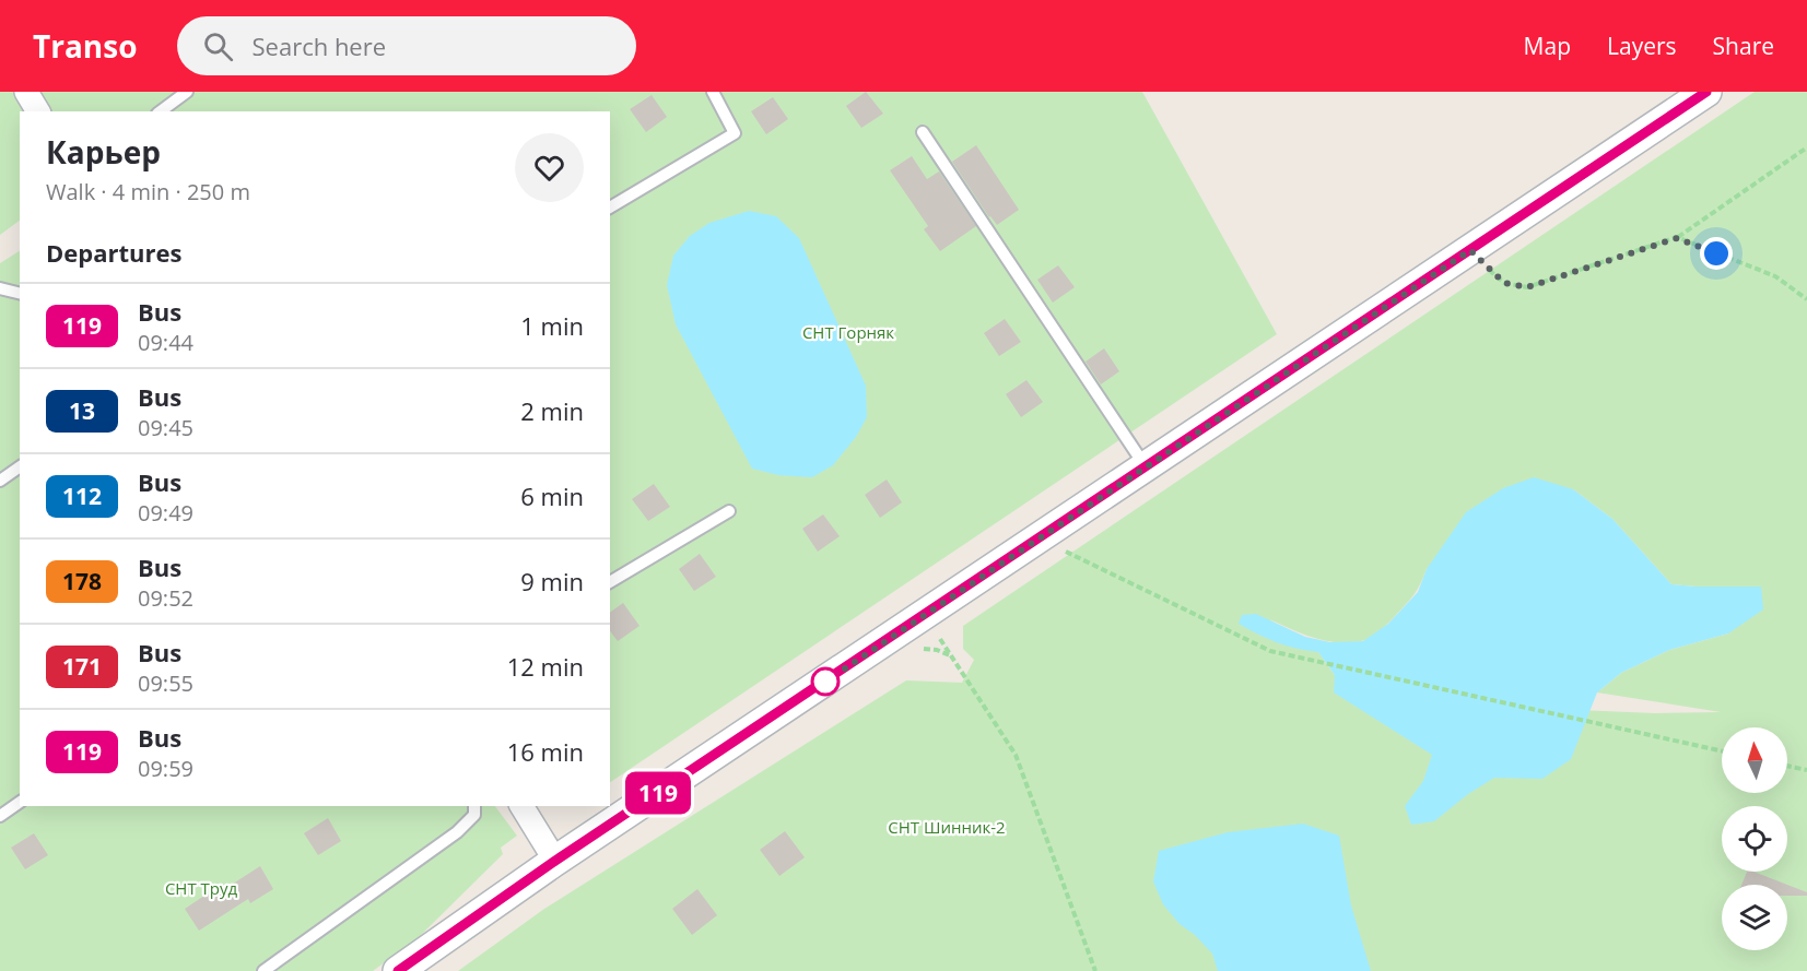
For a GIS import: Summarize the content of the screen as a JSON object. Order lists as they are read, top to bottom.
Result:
{
  "parks": ["СНТ Горняк", "СНТ Шинник-2", "СНТ Труд"],
  "lines": ["bus line 119"],
  "north": "top",
  "page": {
    "header": "Transo",
    "search": "Search here",
    "nav": ["Map", "Layers", "Share"],
    "on_map": "119",
    "heading": [
      ["Карьер", "Walk · 4 min · 250 m"],
      "Departures"
    ],
    "list": [
      {
        "mark": "119",
        "name": "Bus",
        "note": "09:44",
        "value": "1 min"
      },
      {
        "mark": "13",
        "name": "Bus",
        "note": "09:45",
        "value": "2 min"
      },
      {
        "mark": "112",
        "name": "Bus",
        "note": "09:49",
        "value": "6 min"
      },
      {
        "mark": "178",
        "name": "Bus",
        "note": "09:52",
        "value": "9 min"
      },
      {
        "mark": "171",
        "name": "Bus",
        "note": "09:55",
        "value": "12 min"
      },
      {
        "mark": "119",
        "name": "Bus",
        "note": "09:59",
        "value": "16 min"
      }
    ]
  }
}
